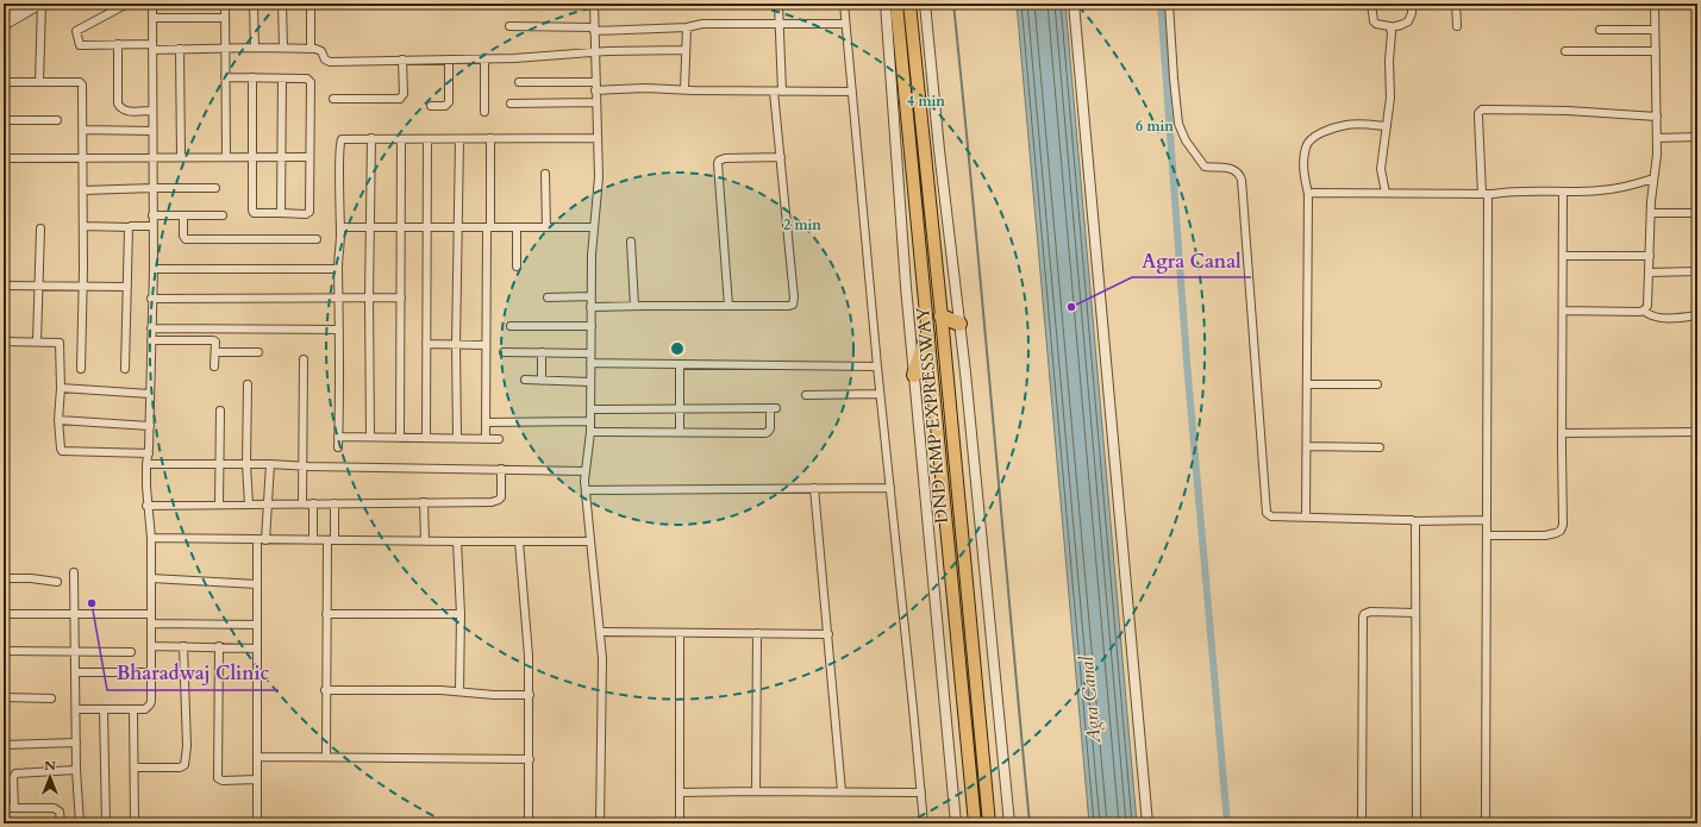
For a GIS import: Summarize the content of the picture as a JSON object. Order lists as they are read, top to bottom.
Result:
{
  "streets": {
    "highway": ["DND KMP EXPRESSWAY"]
  },
  "water": ["Agra Canal"],
  "places": ["Agra Canal", "Bharadwaj Clinic"],
  "north": "top",
  "rings": ["4 min", "6 min", "2 min"]
}
